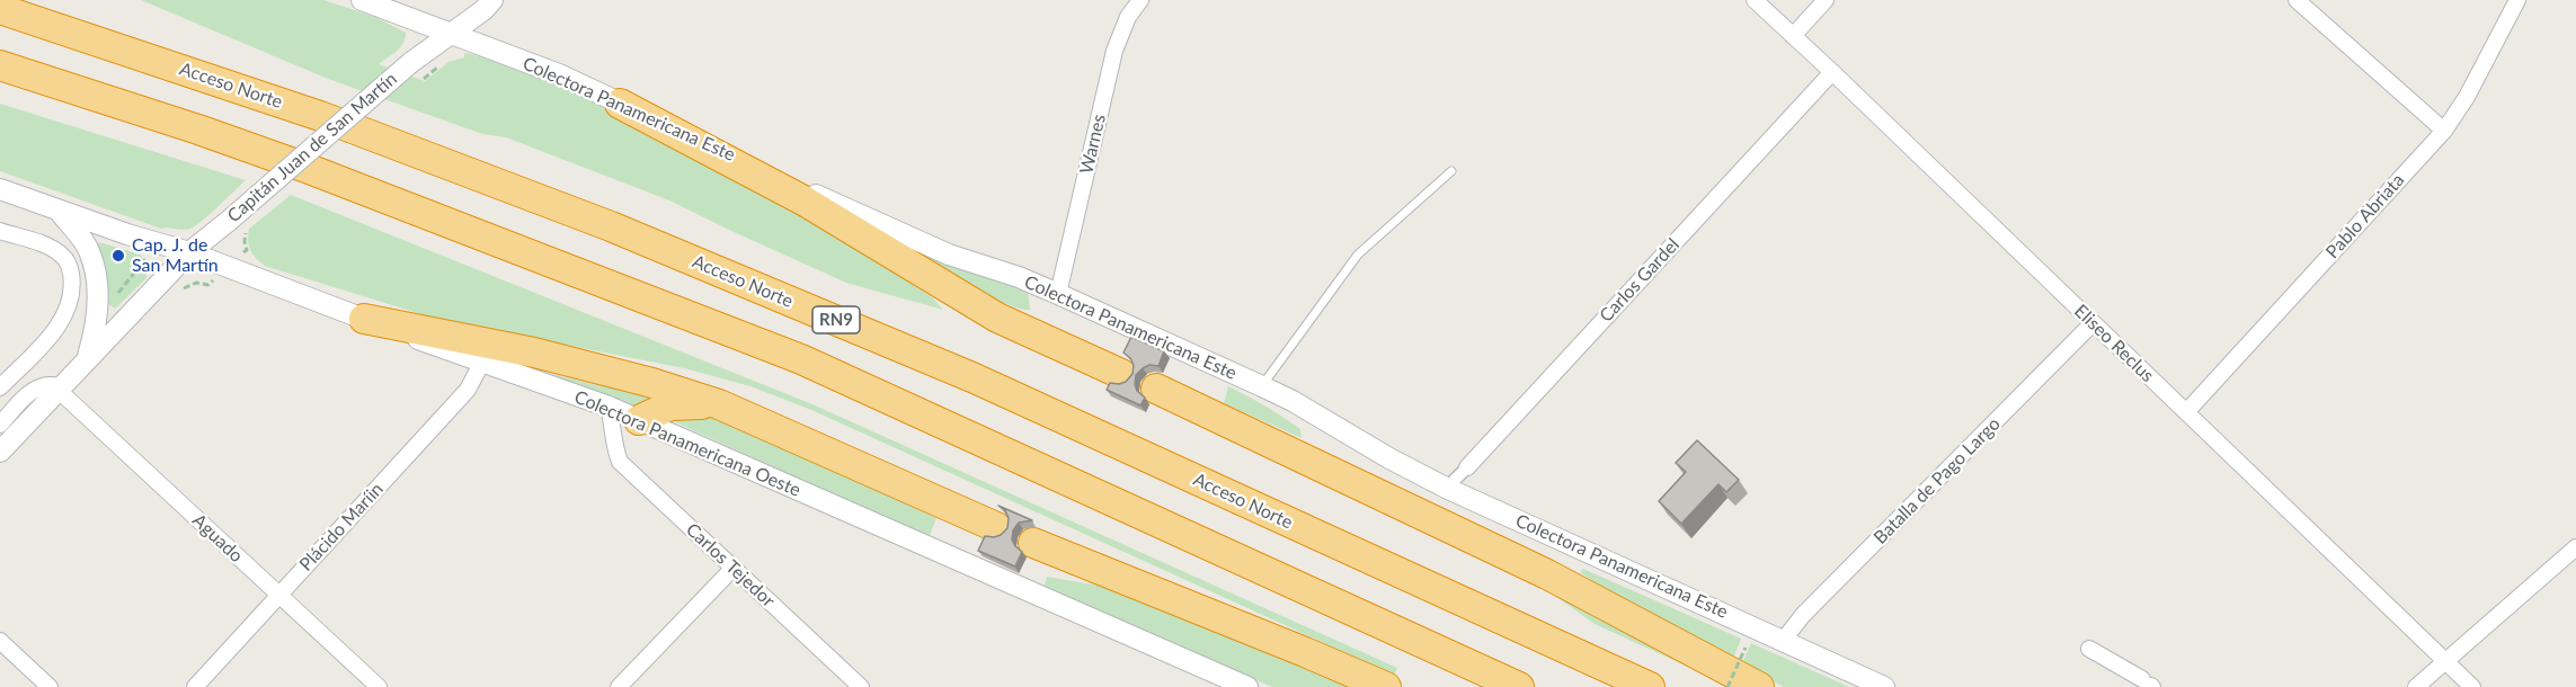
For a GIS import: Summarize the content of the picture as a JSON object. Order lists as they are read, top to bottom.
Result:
{
  "streets": {
    "highway": ["Acceso Norte", "RN9"],
    "street": [
      "Colectora Panamericana Este",
      "Warnes",
      "Capitán Juan de San Martín",
      "Pablo Abriata",
      "Carlos Gardel",
      "Eliseo Reclus",
      "Colectora Panamericana Oeste",
      "Batalla de Pago Largo",
      "Plácido Maríin",
      "Aguado",
      "Carlos Tejedor"
    ]
  },
  "crossings": [
    ["Colectora Panamericana Este", "Warnes"],
    ["Colectora Panamericana Este", "Capitán Juan de San Martín"],
    ["Colectora Panamericana Este", "Carlos Gardel"],
    ["Colectora Panamericana Este", "Batalla de Pago Largo"],
    ["Capitán Juan de San Martín", "Colectora Panamericana Oeste"],
    ["Capitán Juan de San Martín", "Aguado"],
    ["Pablo Abriata", "Eliseo Reclus"],
    ["Carlos Gardel", "Eliseo Reclus"],
    ["Eliseo Reclus", "Batalla de Pago Largo"],
    ["Colectora Panamericana Oeste", "Plácido Maríin"],
    ["Colectora Panamericana Oeste", "Carlos Tejedor"],
    ["Plácido Maríin", "Aguado"]
  ],
  "places": ["Cap. J. de San Martín"]
}
